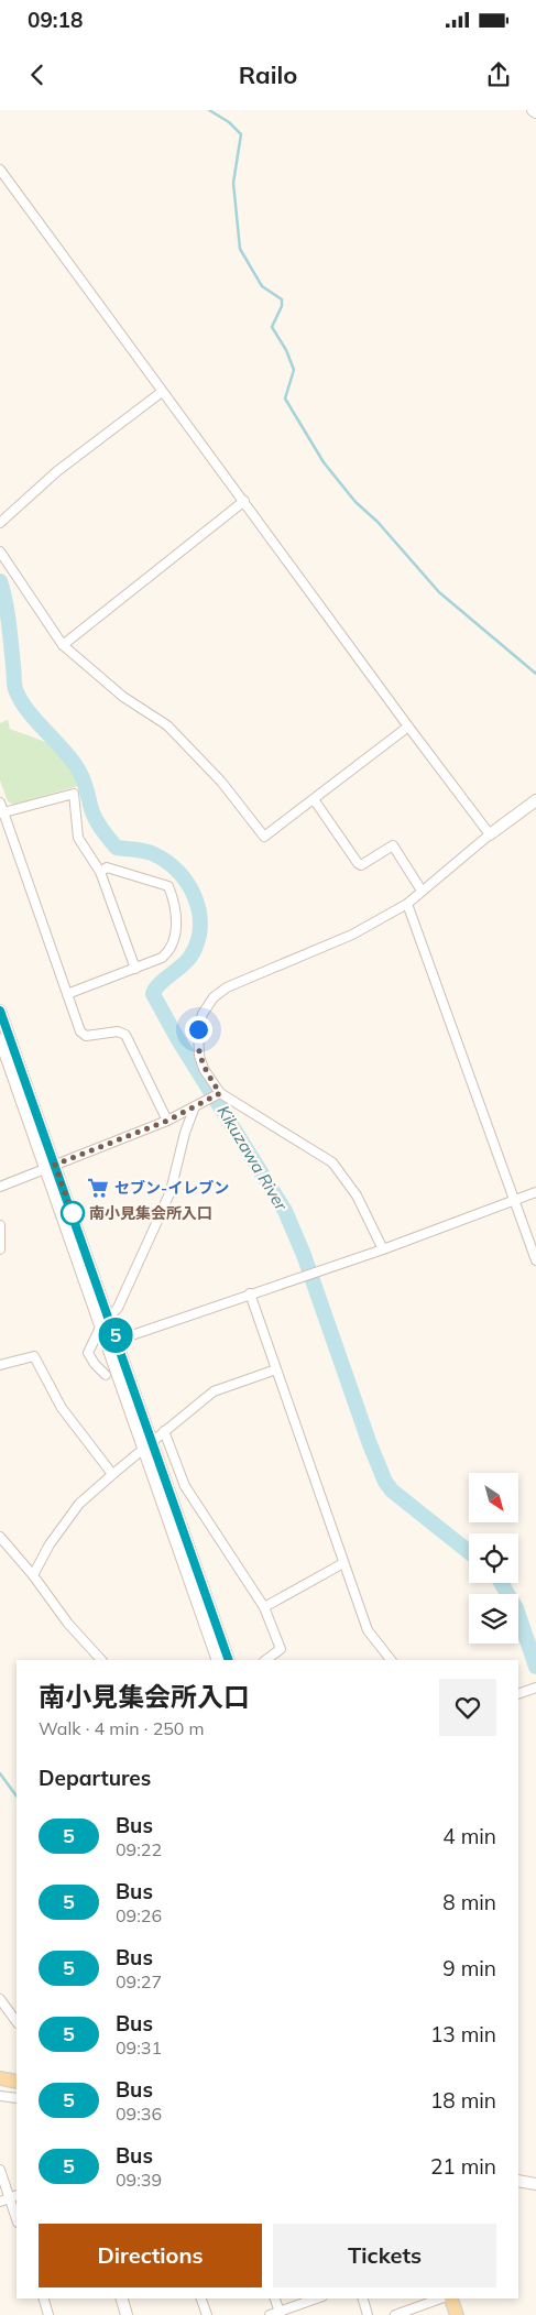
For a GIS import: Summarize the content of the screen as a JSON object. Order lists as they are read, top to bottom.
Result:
{
  "water": ["Kikuzawa River"],
  "places": {
    "supermarket": ["セブン-イレブン"],
    "other": ["南小見集会所入口"]
  },
  "lines": ["bus line 5"],
  "north": "bottom right",
  "page": {
    "status": "09:18",
    "header": "Railo",
    "on_map": "5",
    "heading": [
      ["南小見集会所入口", "Walk · 4 min · 250 m"],
      "Departures"
    ],
    "list": [
      {
        "mark": "5",
        "name": "Bus",
        "note": "09:22",
        "value": "4 min"
      },
      {
        "mark": "5",
        "name": "Bus",
        "note": "09:26",
        "value": "8 min"
      },
      {
        "mark": "5",
        "name": "Bus",
        "note": "09:27",
        "value": "9 min"
      },
      {
        "mark": "5",
        "name": "Bus",
        "note": "09:31",
        "value": "13 min"
      },
      {
        "mark": "5",
        "name": "Bus",
        "note": "09:36",
        "value": "18 min"
      },
      {
        "mark": "5",
        "name": "Bus",
        "note": "09:39",
        "value": "21 min"
      }
    ],
    "buttons": ["Directions", "Tickets"]
  }
}
